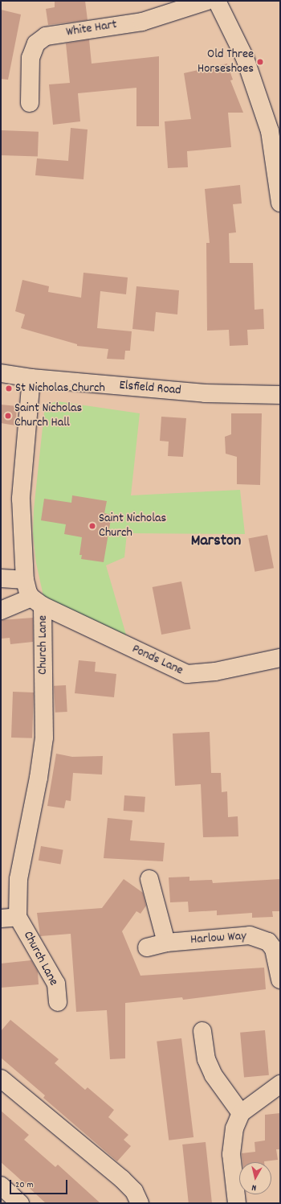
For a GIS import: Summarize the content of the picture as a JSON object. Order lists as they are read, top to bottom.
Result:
{
  "streets": {
    "street": [
      "White Hart",
      "Elsfield Road",
      "Church Lane",
      "Ponds Lane",
      "Harlow Way"
    ]
  },
  "crossings": [
    ["Elsfield Road", "Church Lane"],
    ["Church Lane", "Ponds Lane"]
  ],
  "districts": ["Marston"],
  "places": [
    "Old Three Horseshoes",
    "St Nicholas Church",
    "Saint Nicholas Church Hall",
    "Saint Nicholas Church"
  ],
  "scale_bar": "20 m",
  "north": "bottom"
}
